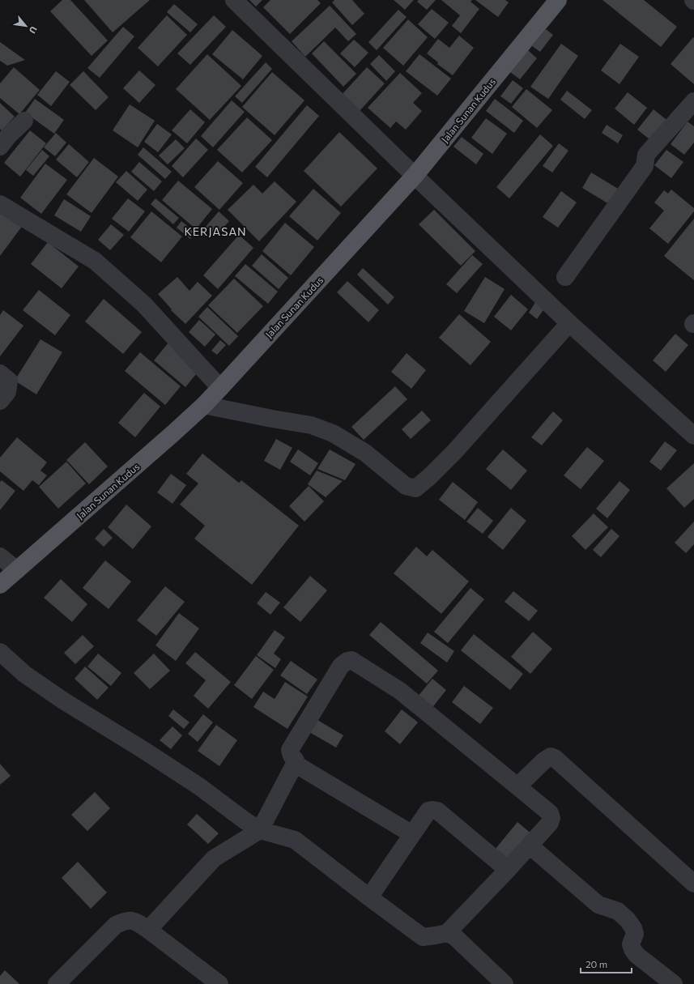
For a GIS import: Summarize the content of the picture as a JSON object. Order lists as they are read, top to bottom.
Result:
{
  "streets": {
    "main road": ["Jalan Sunan Kudus"]
  },
  "districts": ["KERJASAN"],
  "scale_bar": "20 m",
  "north": "bottom right"
}
